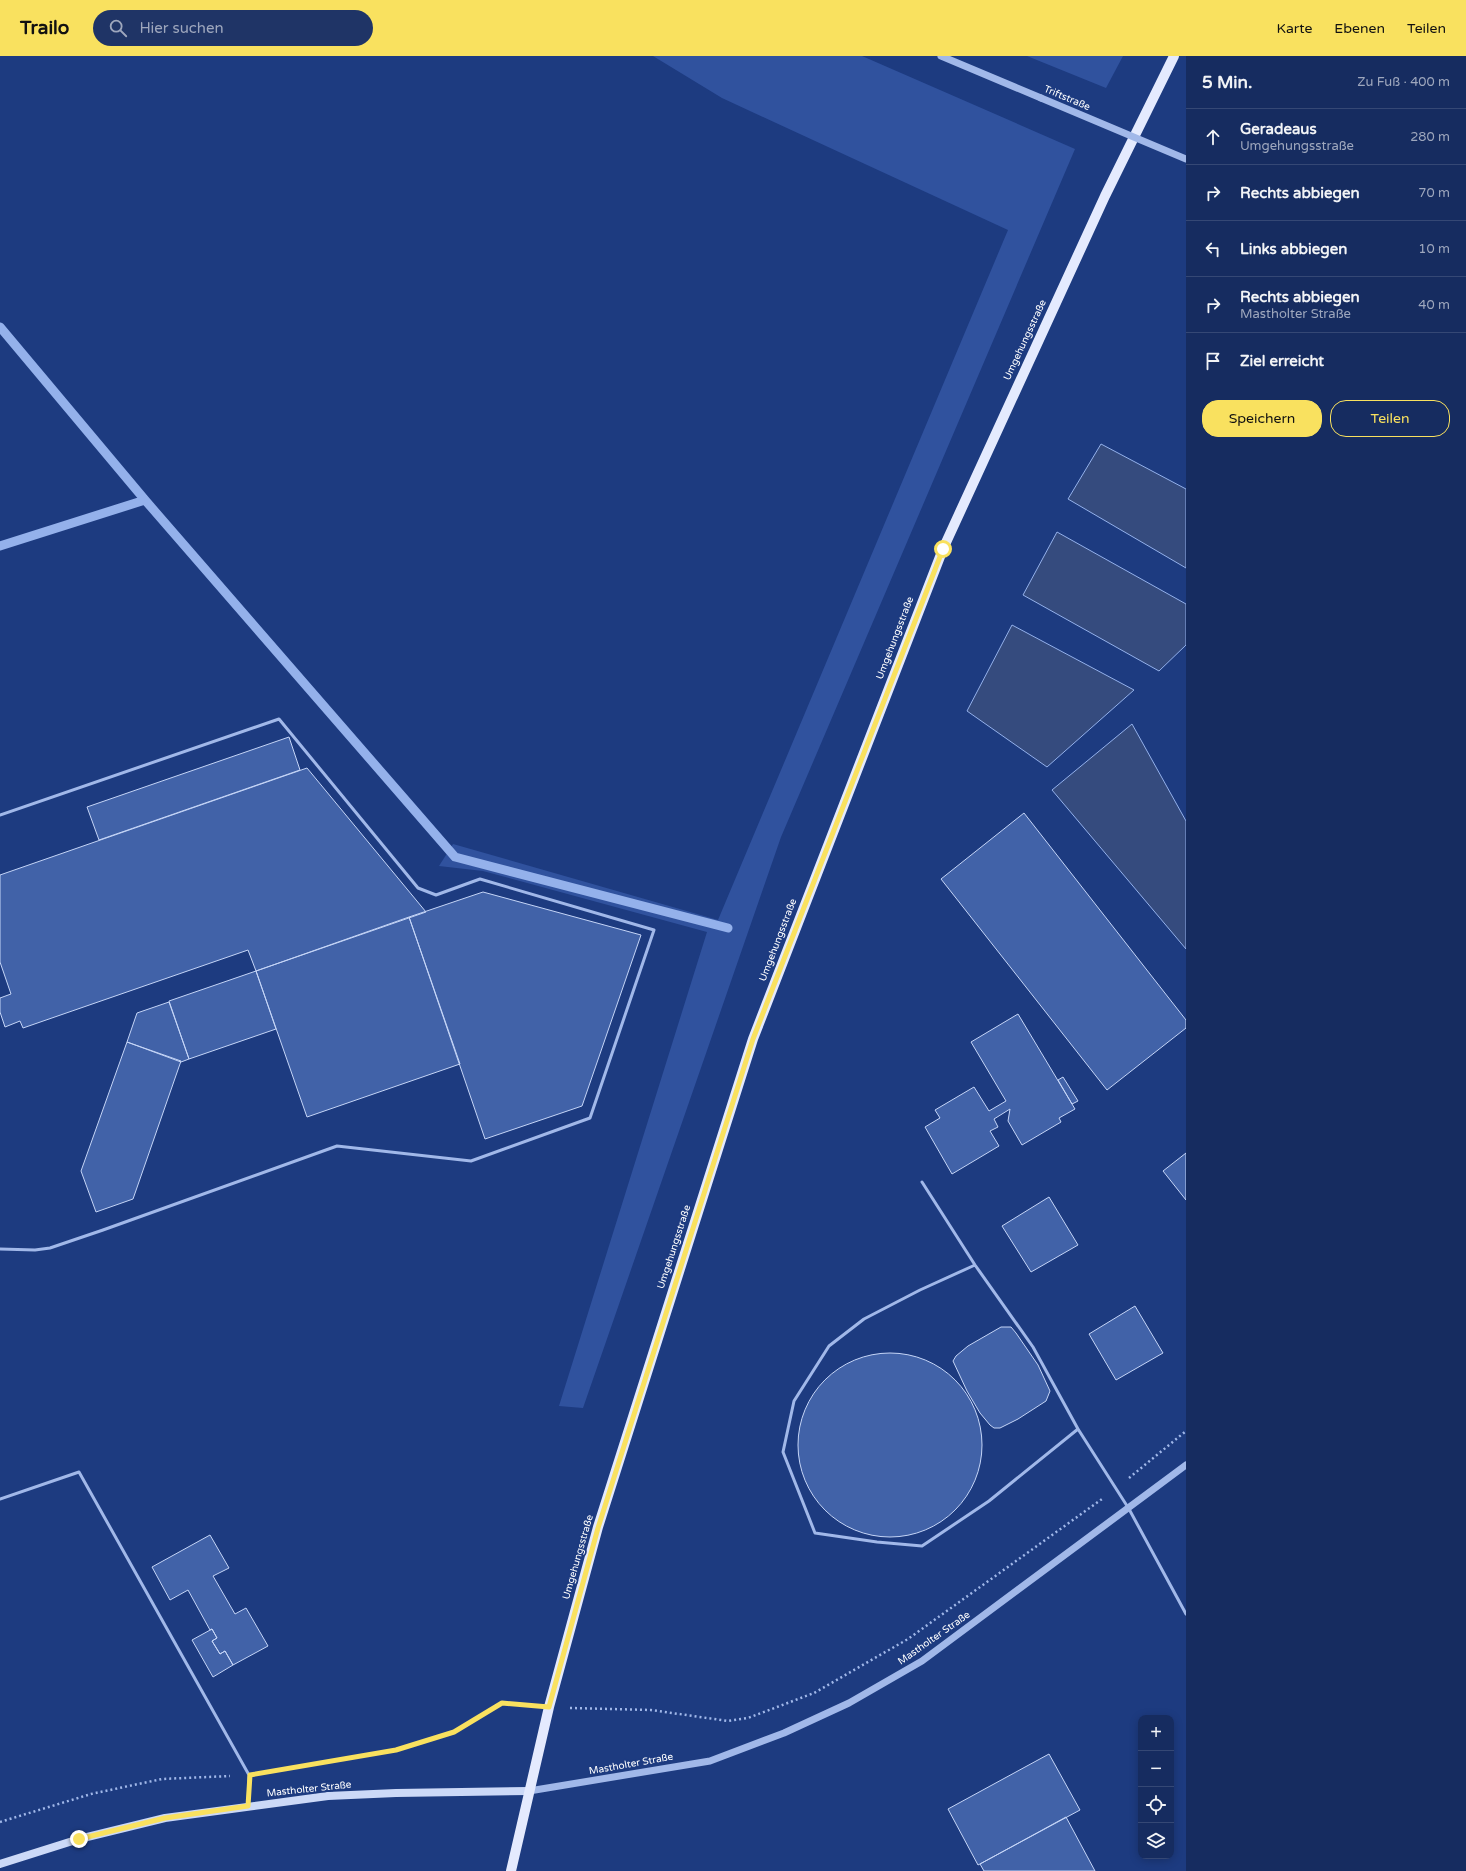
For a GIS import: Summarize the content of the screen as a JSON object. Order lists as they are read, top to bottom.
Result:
{
  "streets": {
    "main road": ["Umgehungsstraße", "Mastholter Straße"],
    "street": ["Triftstraße"]
  },
  "crossings": [
    ["Umgehungsstraße", "Mastholter Straße"]
  ],
  "page": {
    "header": "Trailo",
    "search": "Hier suchen",
    "nav": ["Karte", "Ebenen", "Teilen"],
    "heading": ["5 Min.", "Zu Fuß · 400 m"],
    "list": [
      ["Geradeaus", "Umgehungsstraße", "280 m"],
      ["Rechts abbiegen", "70 m"],
      ["Links abbiegen", "10 m"],
      ["Rechts abbiegen", "Mastholter Straße", "40 m"],
      "Ziel erreicht"
    ],
    "buttons": ["Speichern", "Teilen"],
    "map_buttons": ["+", "−"]
  }
}
